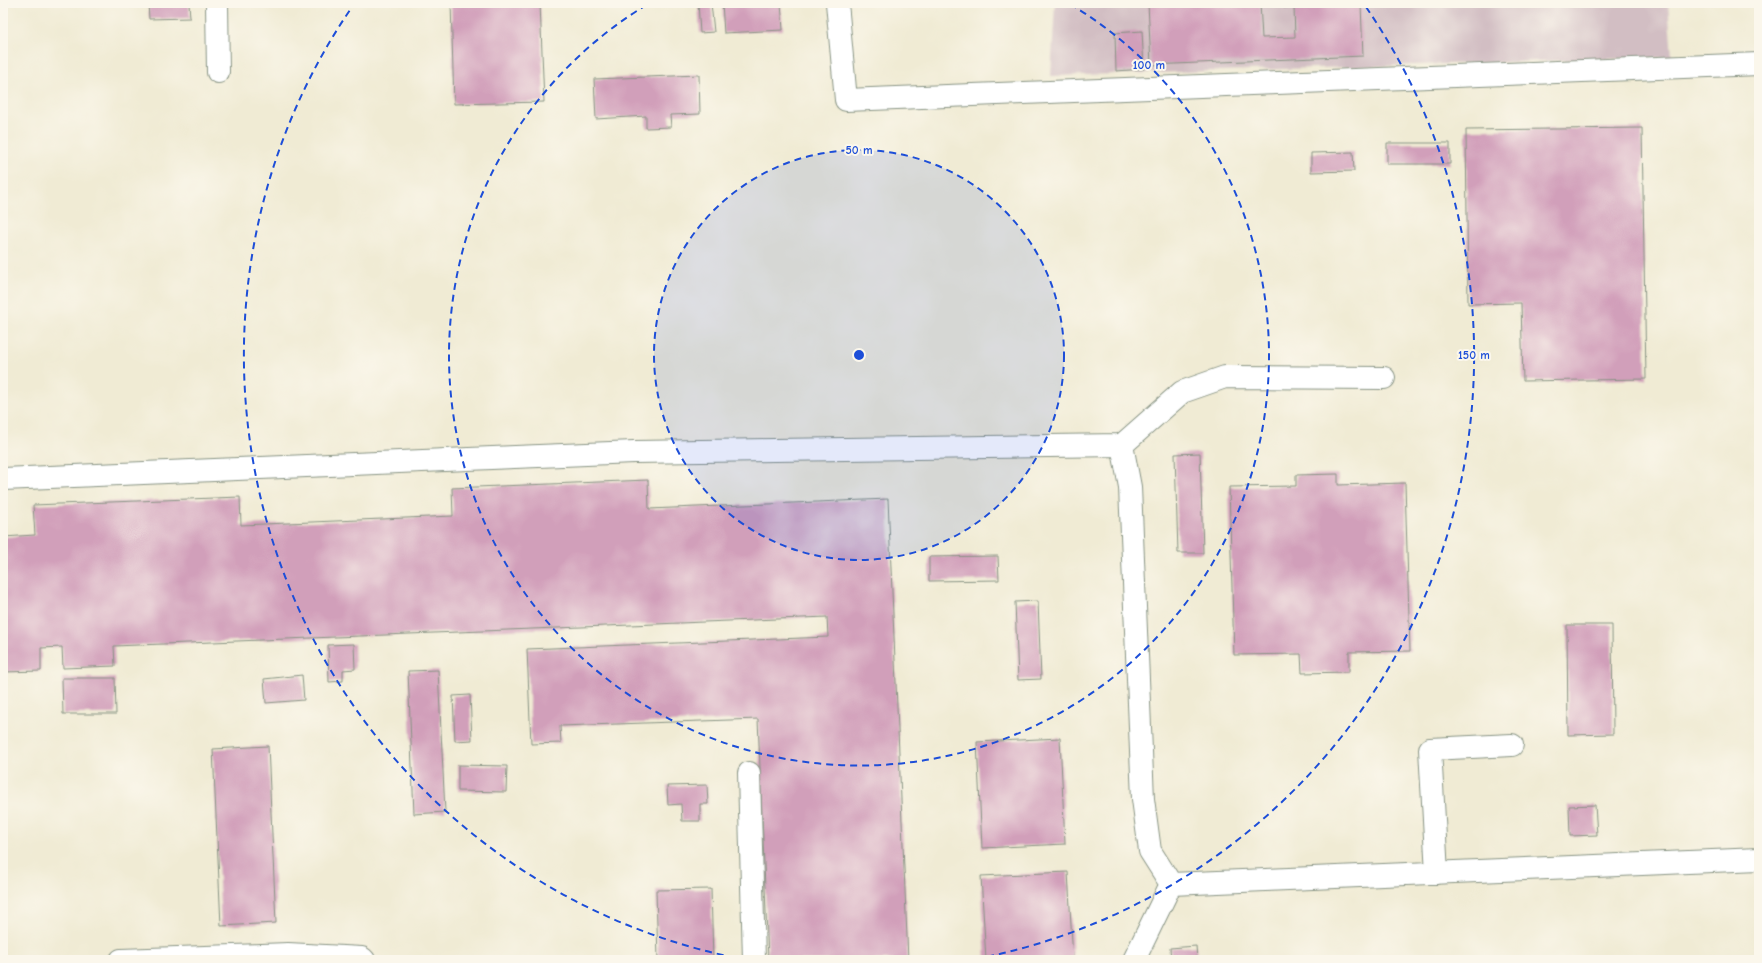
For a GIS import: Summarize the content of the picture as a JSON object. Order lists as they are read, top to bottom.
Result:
{
  "rings": ["100 m", "50 m", "150 m"]
}
